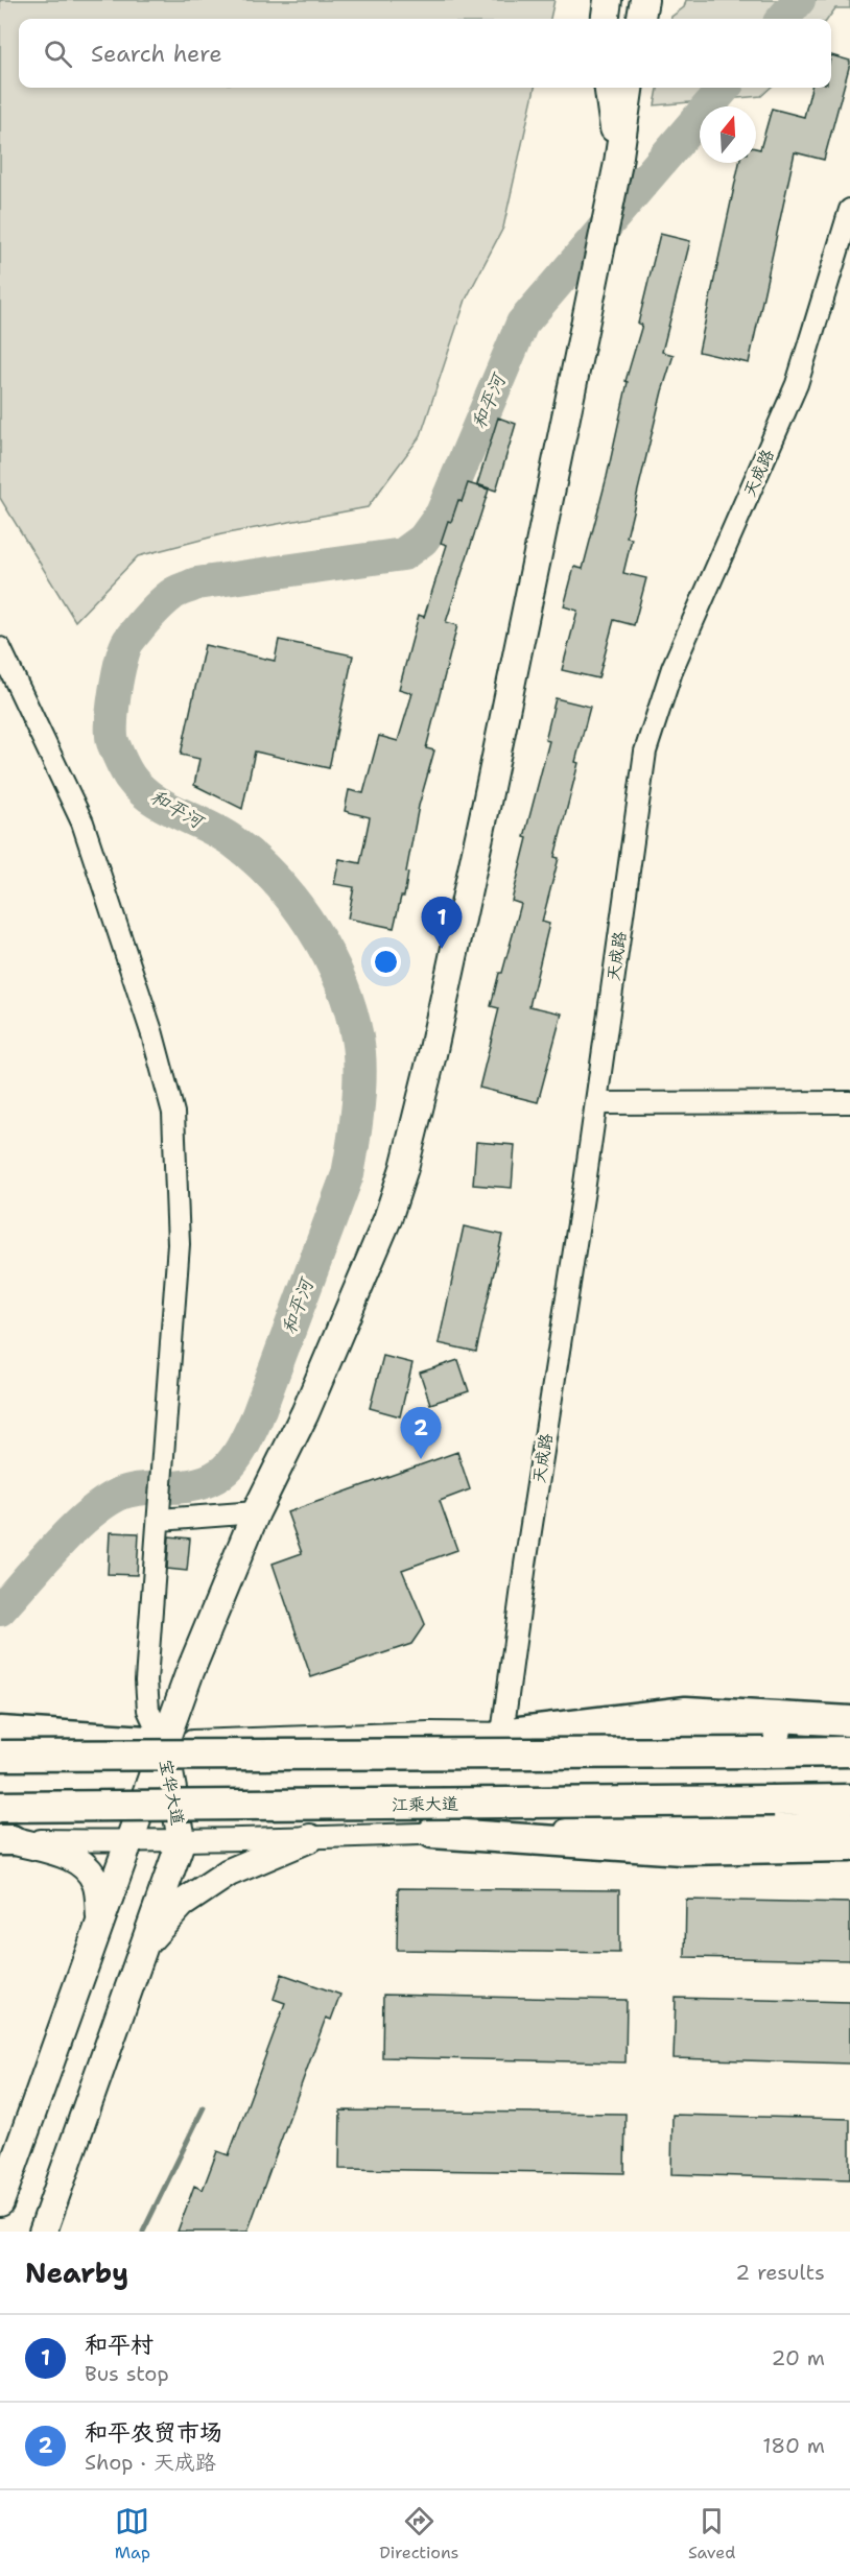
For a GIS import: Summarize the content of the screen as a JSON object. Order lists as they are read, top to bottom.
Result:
{
  "streets": {
    "highway": ["江乘大道"],
    "main road": ["宝华大道"],
    "street": ["天成路"]
  },
  "water": ["和平河"],
  "north": "top",
  "page": {
    "search": "Search here",
    "pins": ["1", "2"],
    "heading": ["Nearby", "2 results"],
    "list": [
      {
        "mark": "1",
        "name": "和平村",
        "note": "Bus stop",
        "value": "20 m"
      },
      {
        "mark": "2",
        "name": "和平农贸市场",
        "note": "Shop · 天成路",
        "value": "180 m"
      }
    ],
    "nav": ["Map", "Directions", "Saved"]
  }
}
